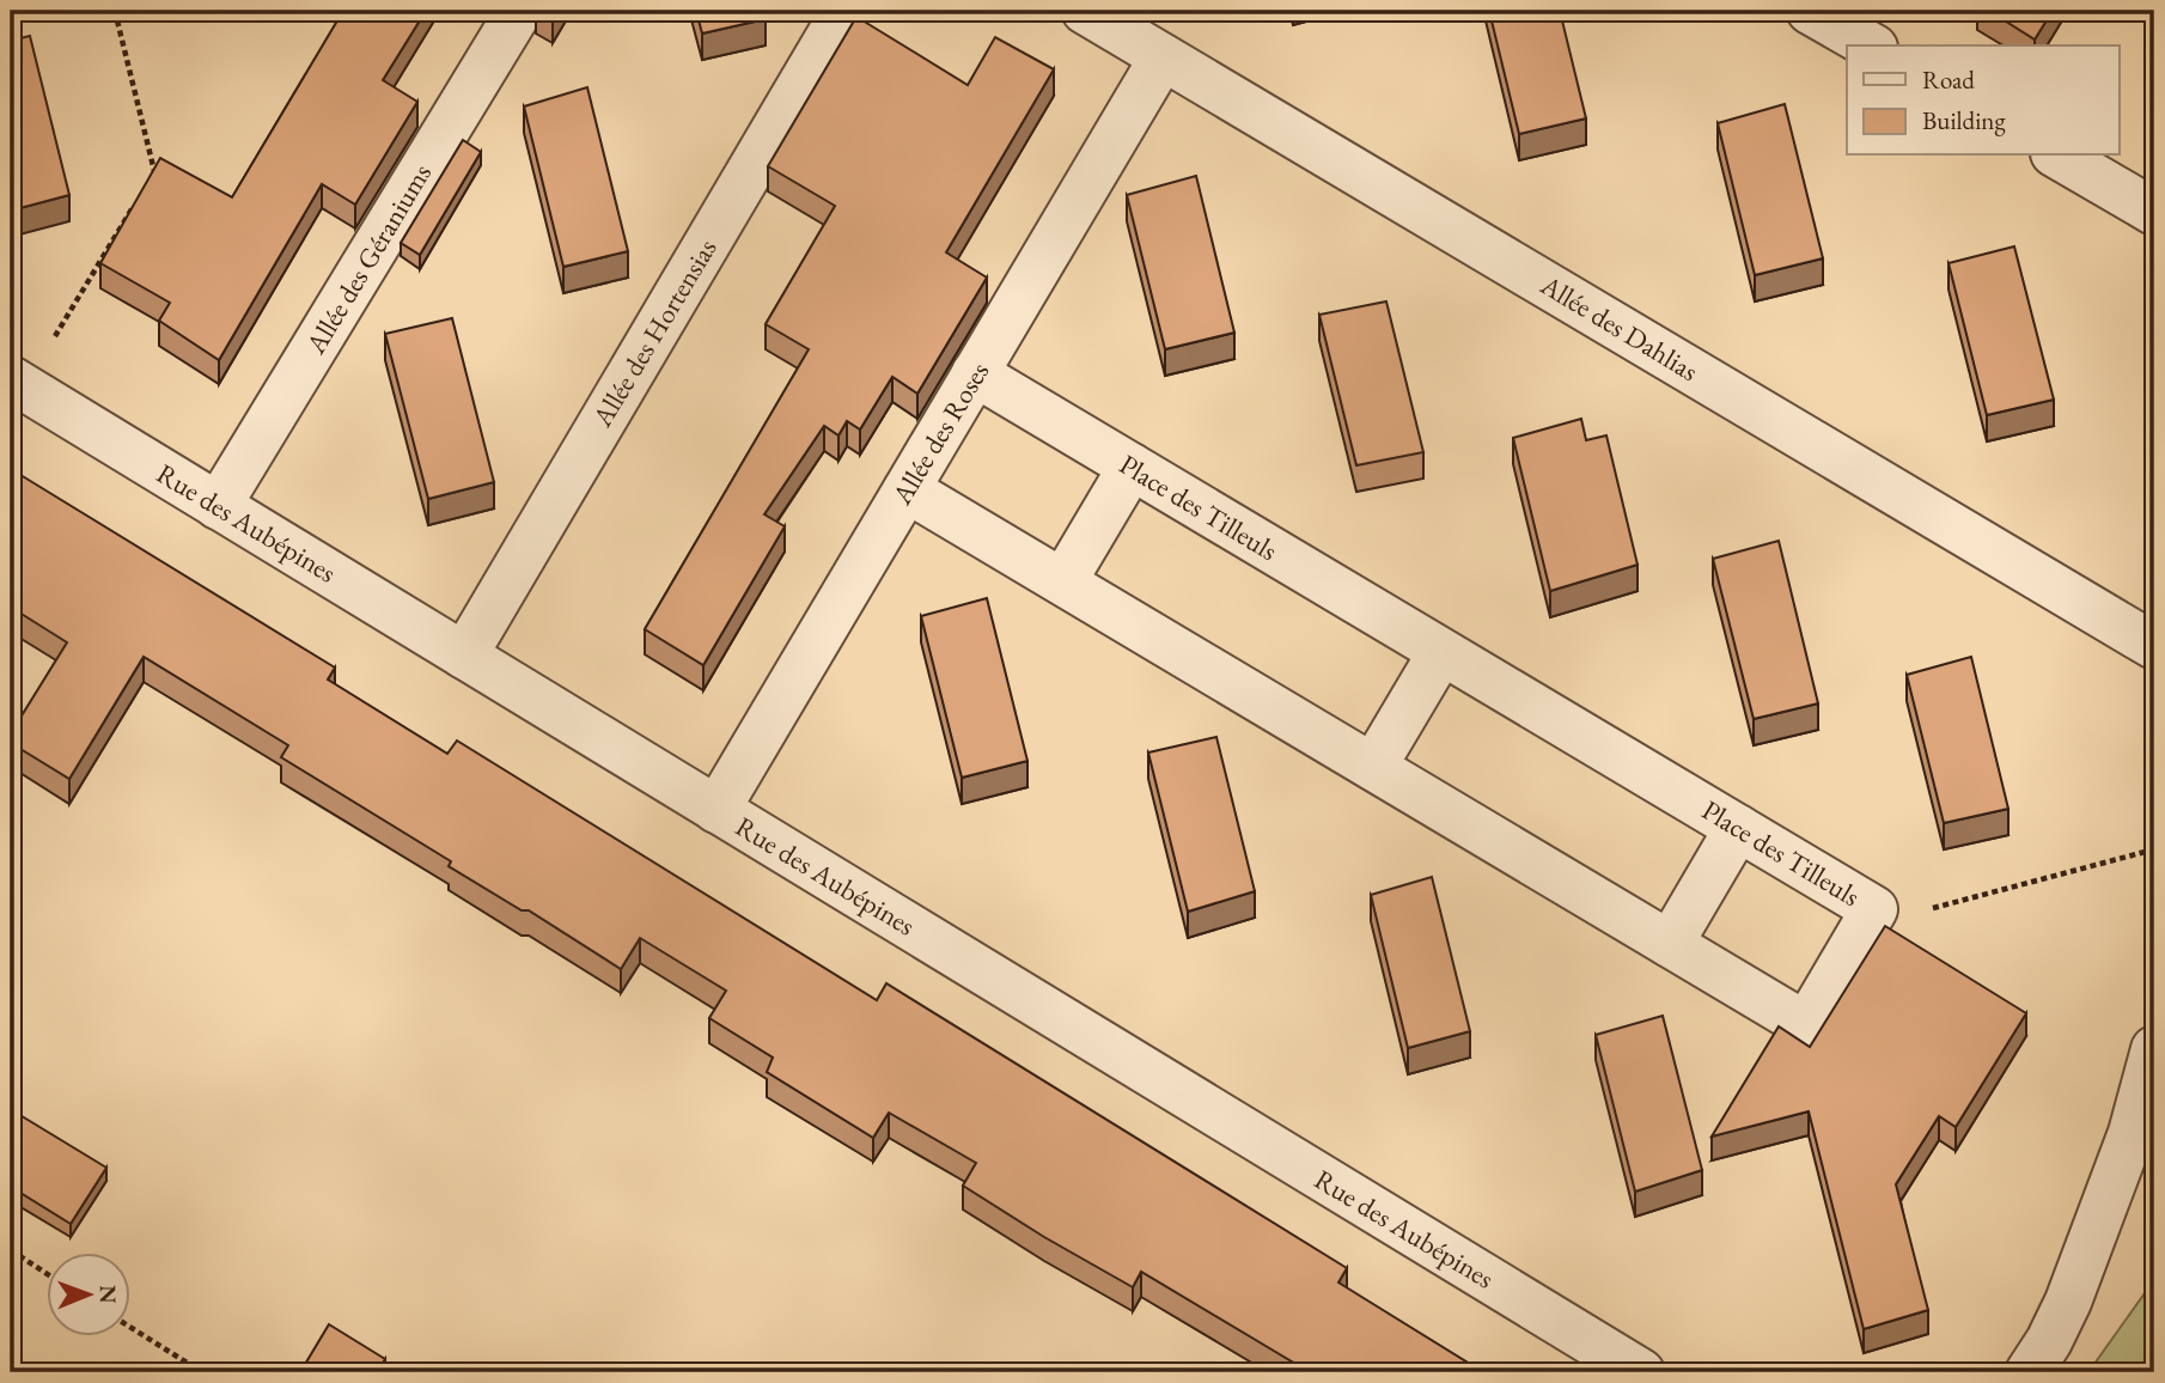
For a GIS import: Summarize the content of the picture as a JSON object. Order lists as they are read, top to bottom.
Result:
{
  "streets": {
    "street": [
      "Allée des Géraniums",
      "Allée des Dahlias",
      "Allée des Hortensias",
      "Allée des Roses",
      "Place des Tilleuls",
      "Rue des Aubépines"
    ]
  },
  "crossings": [
    ["Allée des Géraniums", "Rue des Aubépines"],
    ["Allée des Dahlias", "Allée des Roses"],
    ["Allée des Hortensias", "Rue des Aubépines"],
    ["Allée des Roses", "Place des Tilleuls"],
    ["Allée des Roses", "Rue des Aubépines"]
  ],
  "legend": ["Road", "Building"],
  "north": "right"
}
